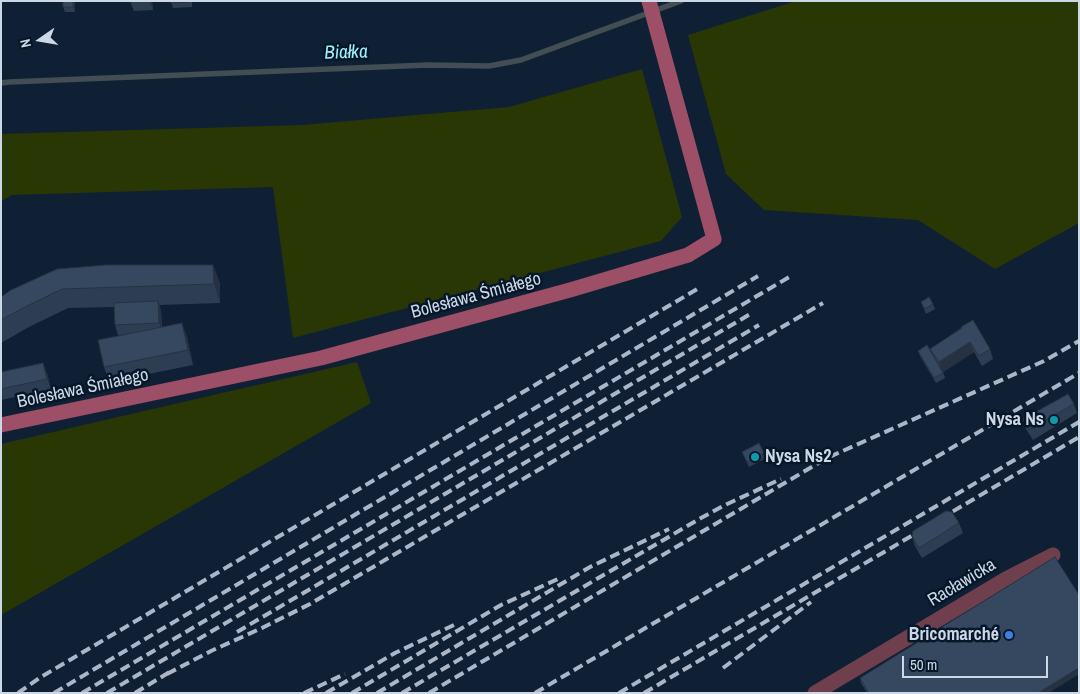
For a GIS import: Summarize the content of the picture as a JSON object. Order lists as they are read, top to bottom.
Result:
{
  "streets": {
    "street": ["Bolesława Śmiałego", "Racławicka"]
  },
  "water": ["Białka"],
  "places": ["Nysa Ns", "Nysa Ns2", "Bricomarché"],
  "scale_bar": "50 m",
  "north": "left"
}
